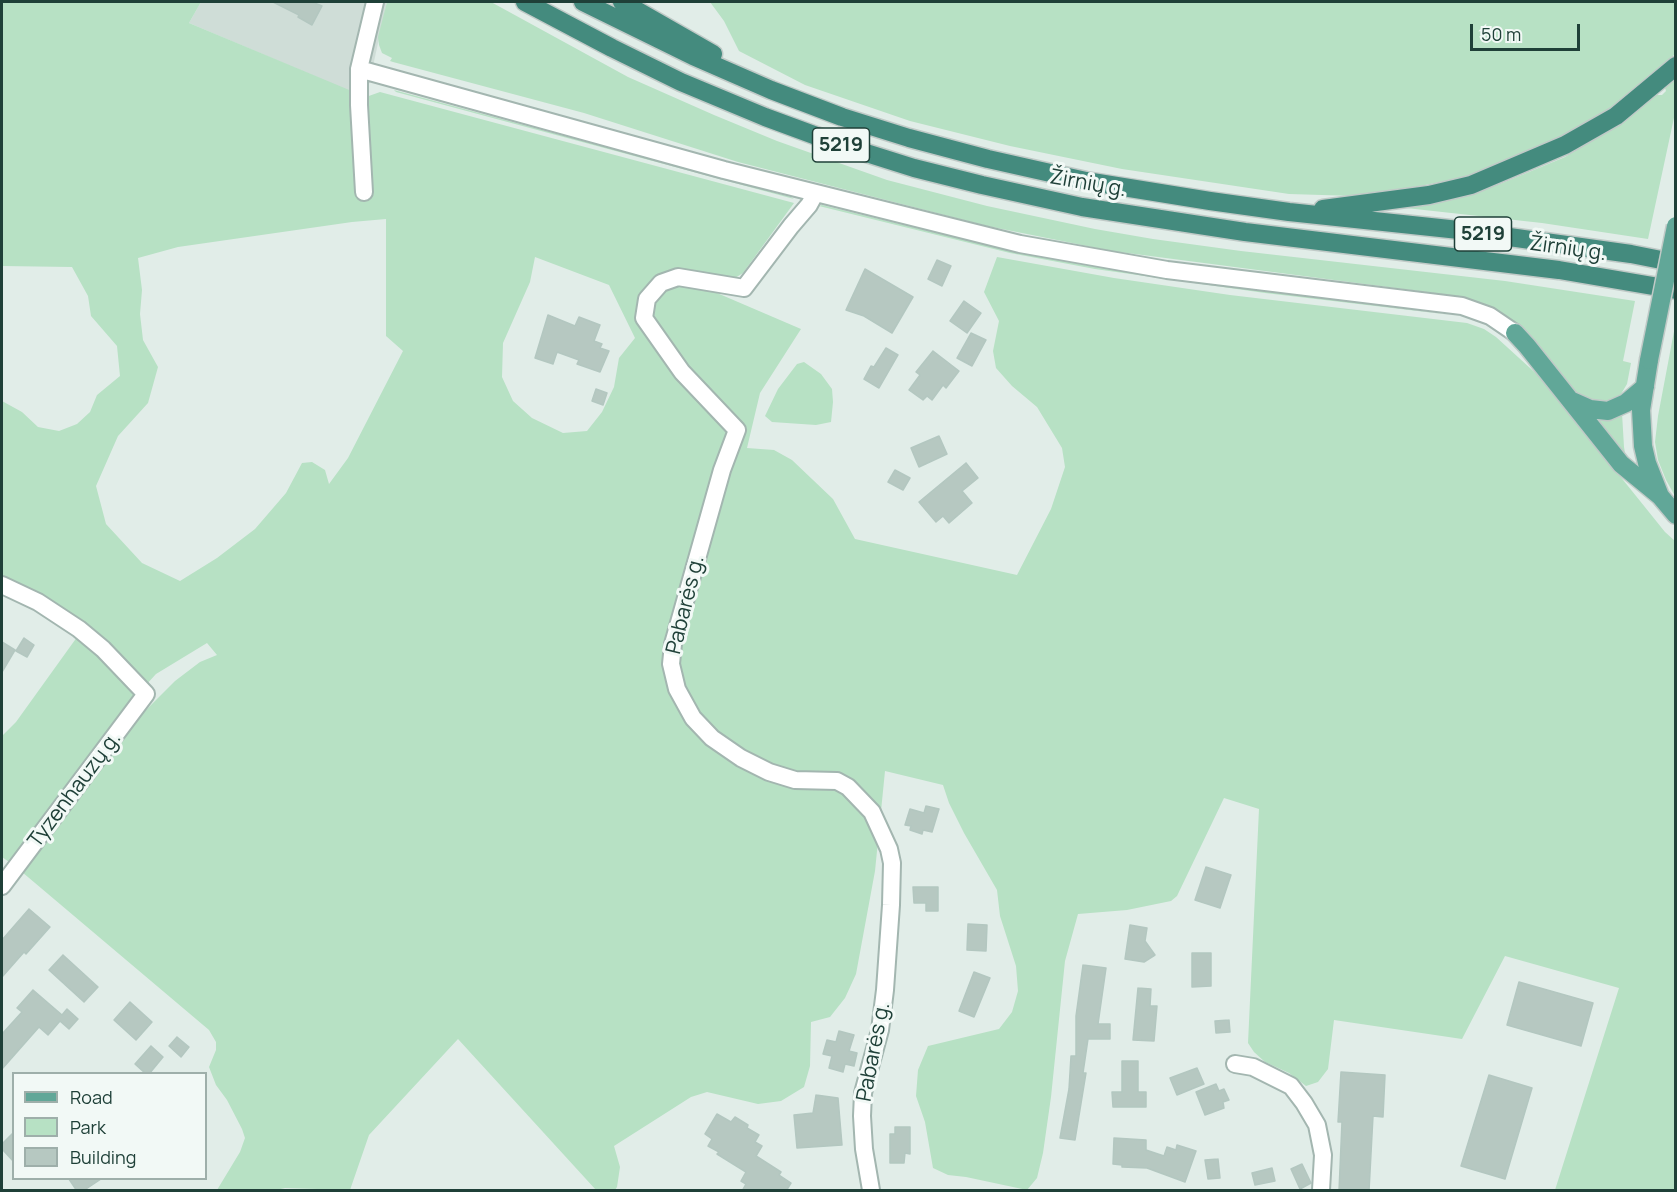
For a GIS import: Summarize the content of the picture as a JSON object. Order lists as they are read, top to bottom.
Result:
{
  "streets": {
    "highway": ["5219", "Žirnių g."],
    "street": ["Pabarės g.", "Tyzenhauzų g."]
  },
  "crossings": [
    ["5219", "Žirnių g."]
  ],
  "legend": ["Road", "Park", "Building"],
  "scale_bar": "50 m"
}
